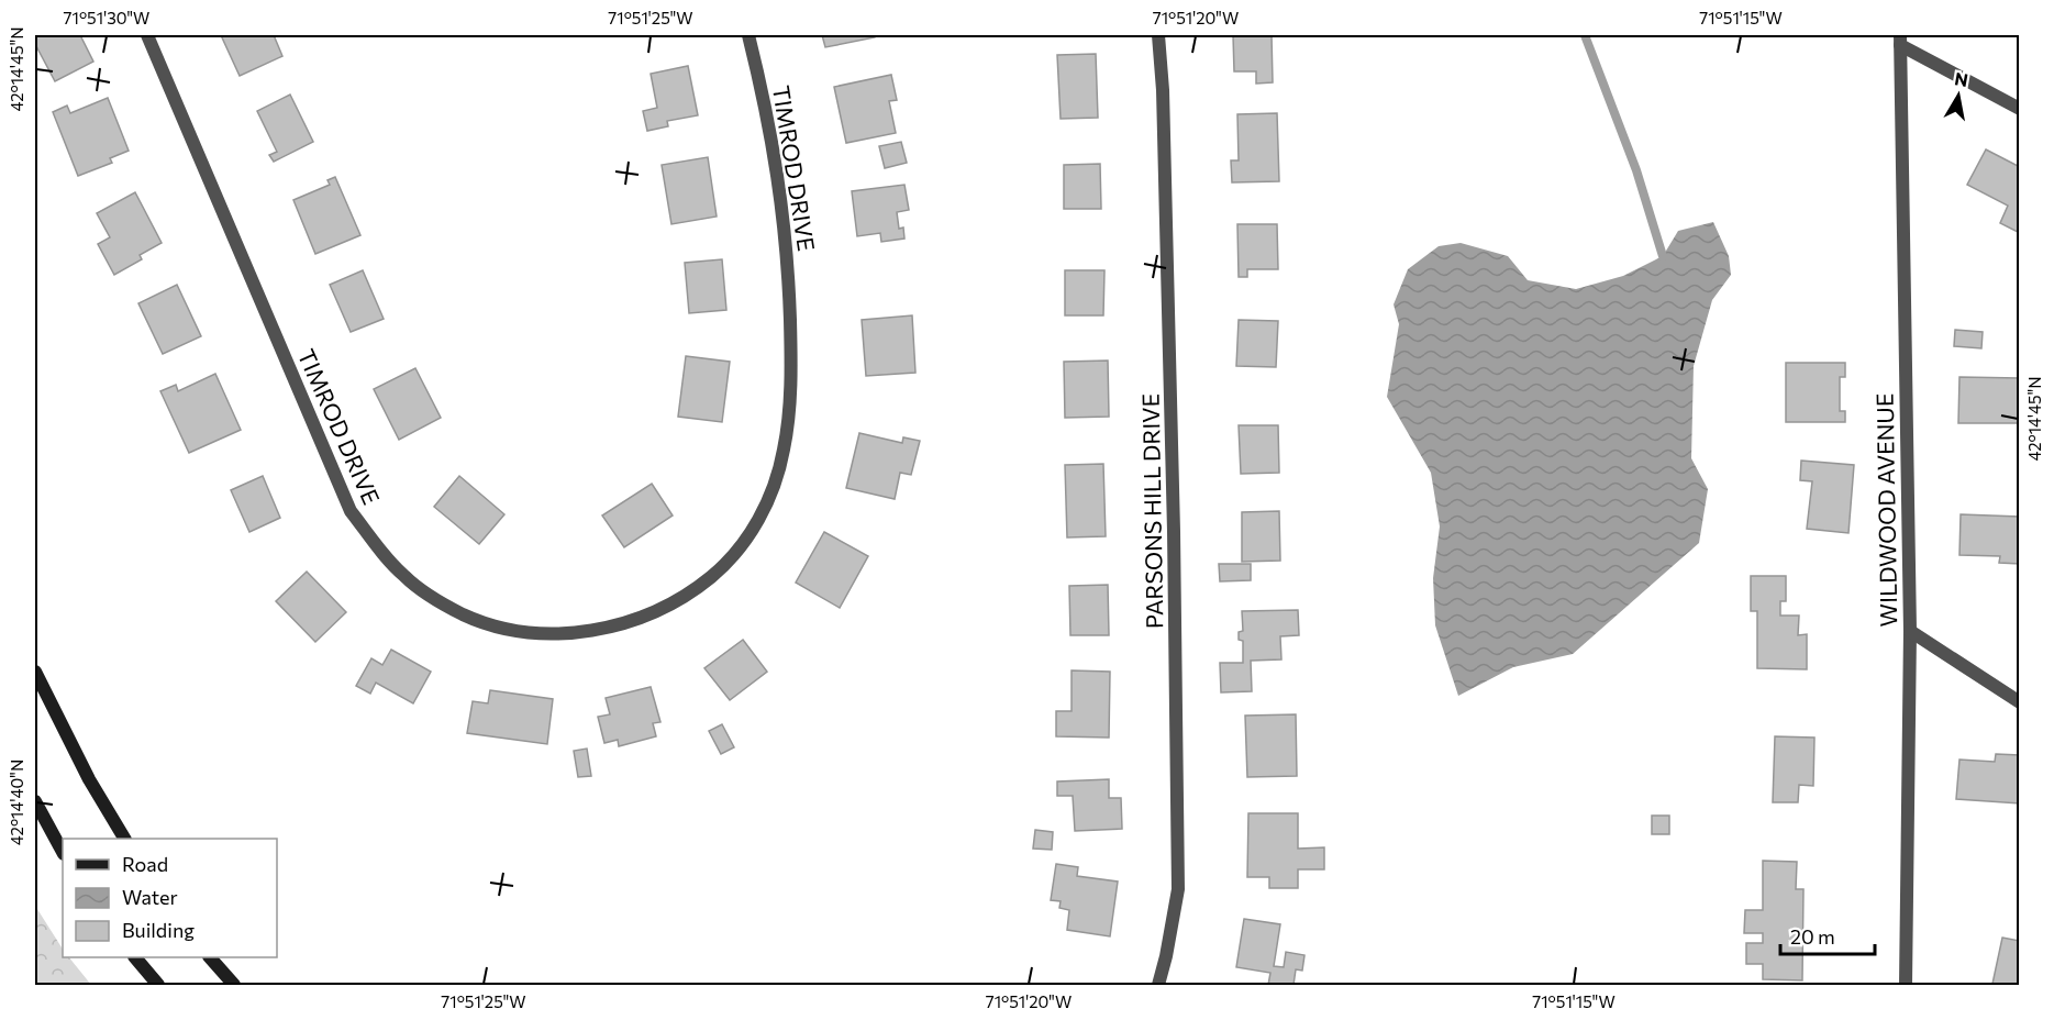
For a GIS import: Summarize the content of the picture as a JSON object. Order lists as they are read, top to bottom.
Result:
{
  "streets": {
    "street": ["TIMROD DRIVE", "WILDWOOD AVENUE", "PARSONS HILL DRIVE"]
  },
  "legend": ["Road", "Water", "Building"],
  "scale_bar": "20 m",
  "north": "top",
  "coordinates": [
    "71°51'30\"W",
    "71°51'25\"W",
    "71°51'20\"W",
    "71°51'15\"W",
    "42°14'45\"N",
    "42°14'40\"N"
  ]
}
